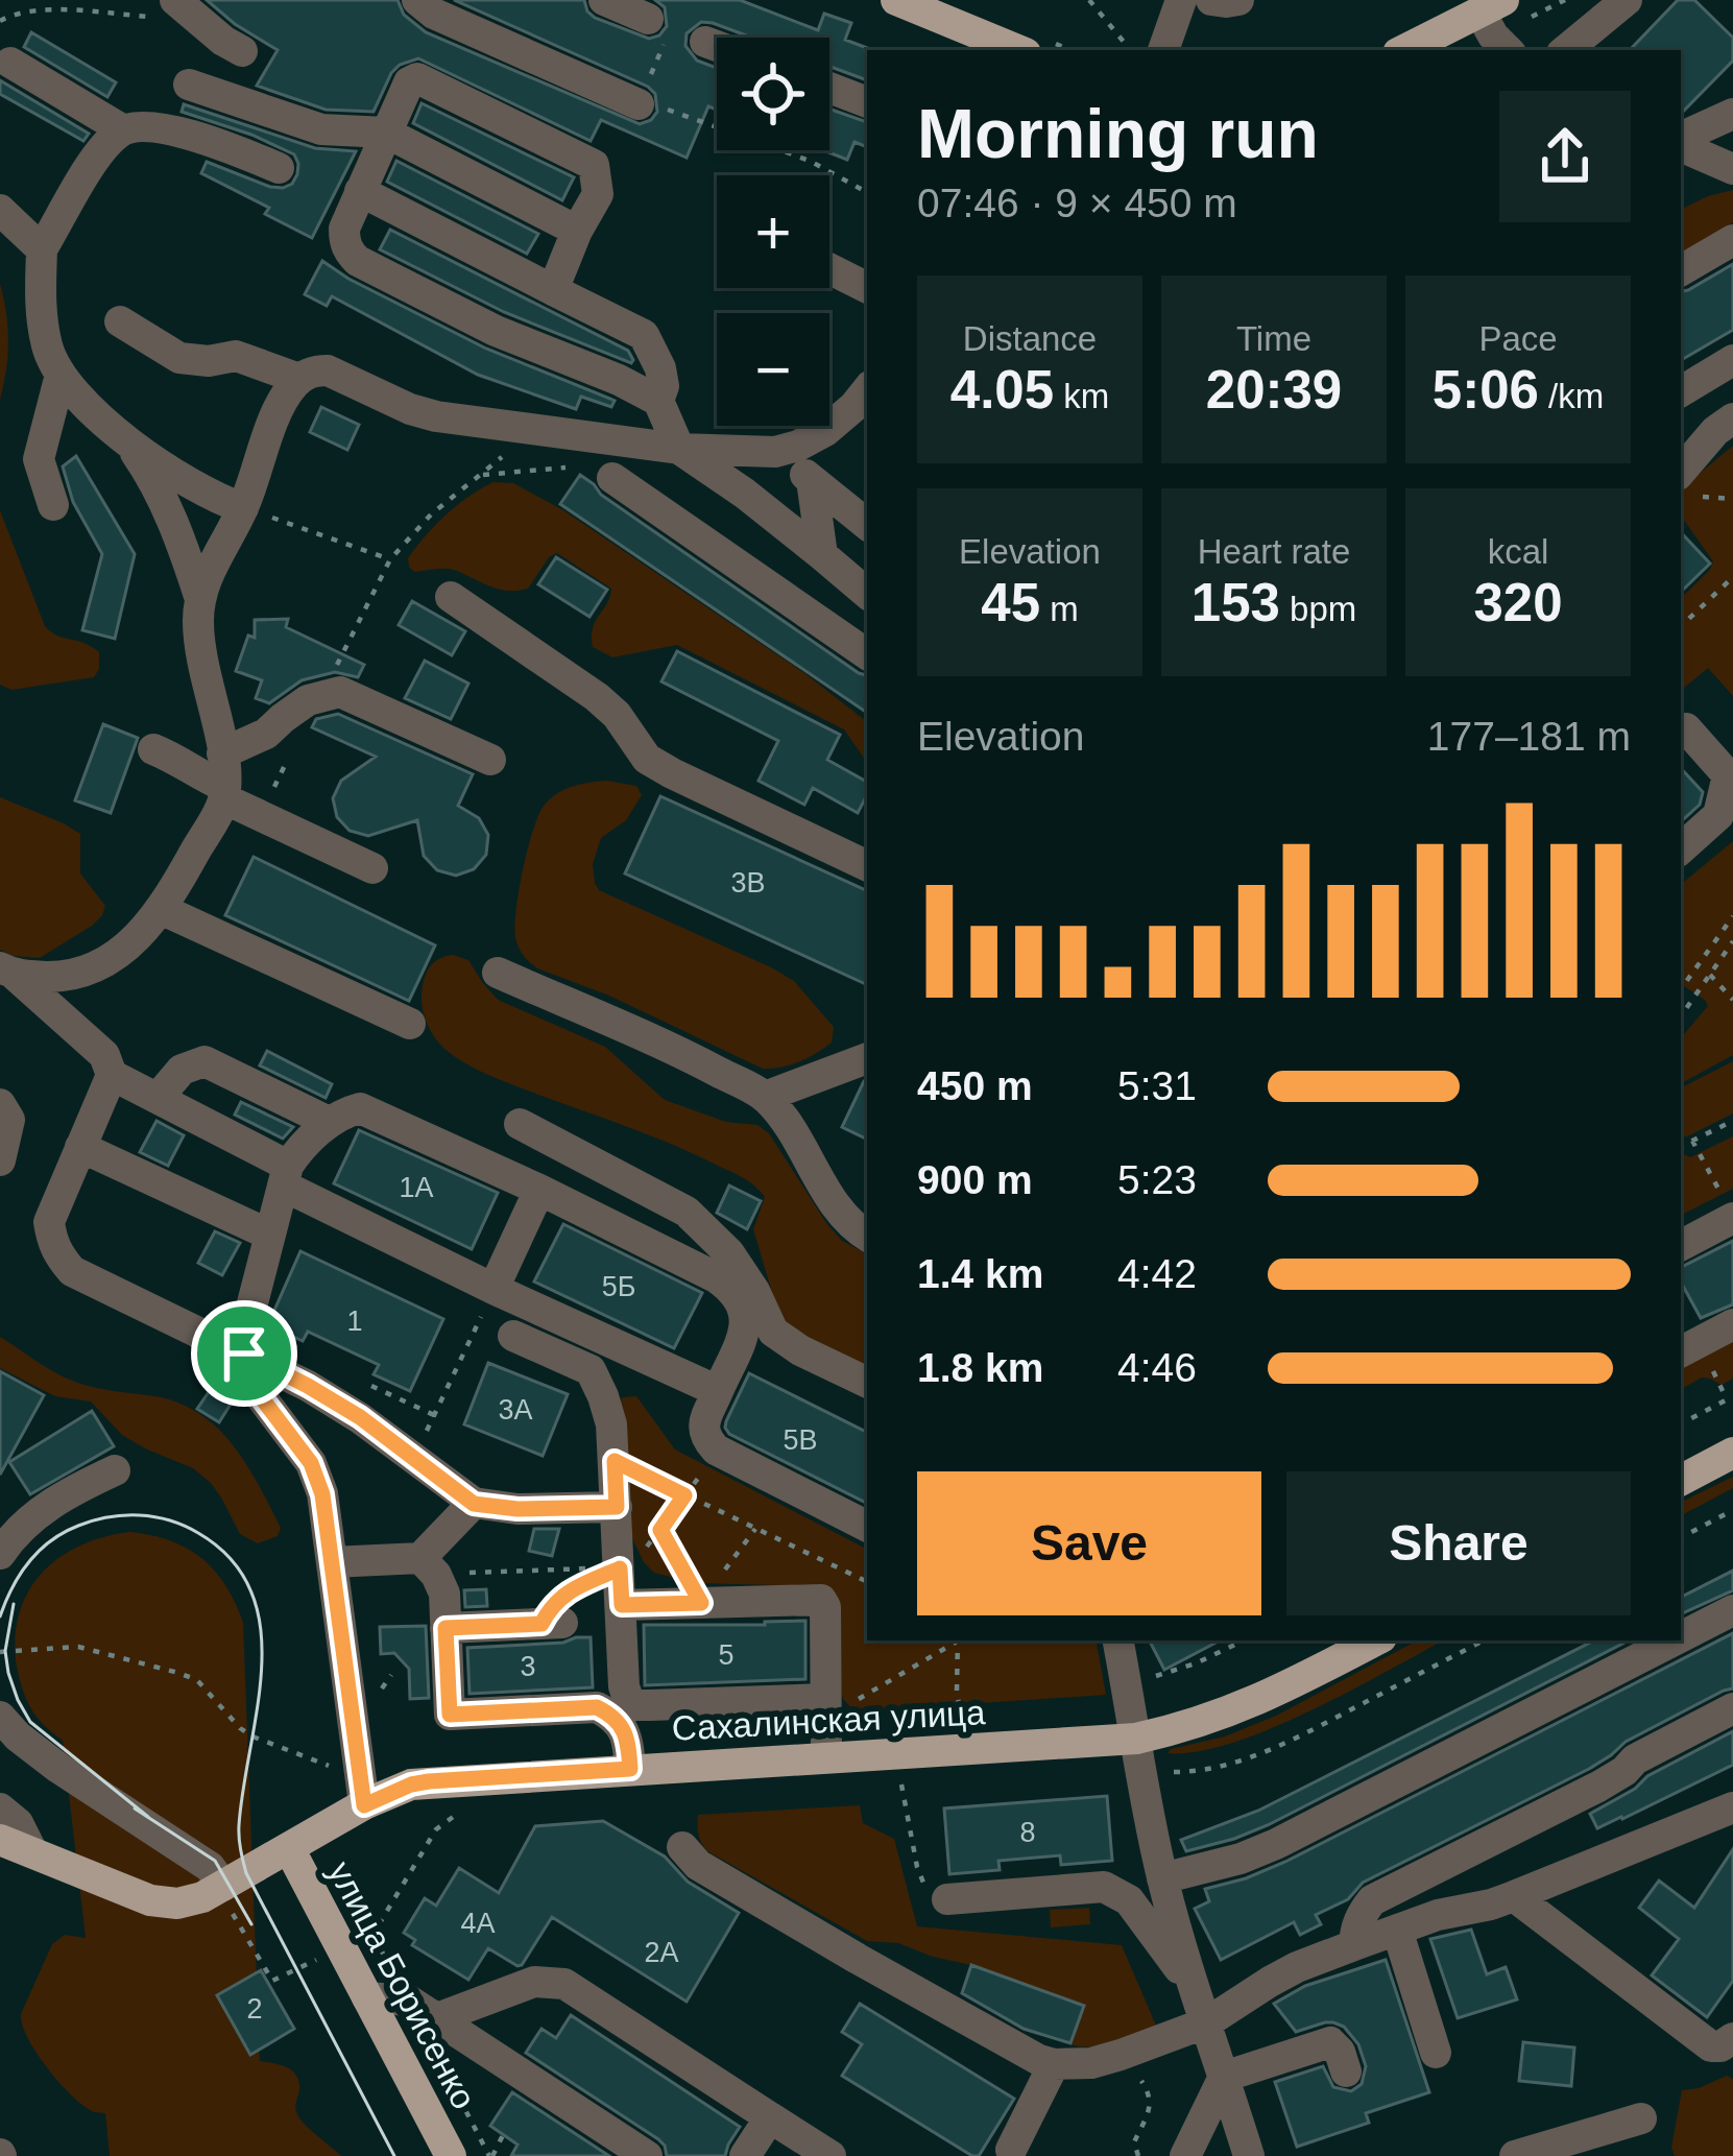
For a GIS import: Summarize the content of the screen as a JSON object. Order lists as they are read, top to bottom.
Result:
{
  "streets": {
    "main road": ["Сахалинская улица", "улица Борисенко"]
  },
  "crossings": [
    ["Сахалинская улица", "улица Борисенко"]
  ],
  "house_numbers": [
    "3В",
    "1А",
    "5Б",
    "1",
    "3А",
    "5В",
    "5",
    "3",
    "8",
    "4А",
    "2А",
    "2"
  ],
  "page": {
    "map_buttons": ["+", "−"],
    "heading": ["Morning run", "07:46 · 9 × 450 m"],
    "stats": [
      ["Distance", "4.05 km"],
      ["Time", "20:39"],
      ["Pace", "5:06 /km"],
      ["Elevation", "45 m"],
      ["Heart rate", "153 bpm"],
      ["kcal", "320"]
    ],
    "chart": ["Elevation", "177–181 m"],
    "list": [
      {
        "name": "450 m",
        "note": "5:31"
      },
      {
        "name": "900 m",
        "note": "5:23"
      },
      {
        "name": "1.4 km",
        "note": "4:42"
      },
      {
        "name": "1.8 km",
        "note": "4:46"
      }
    ],
    "buttons": ["Save", "Share"]
  }
}
